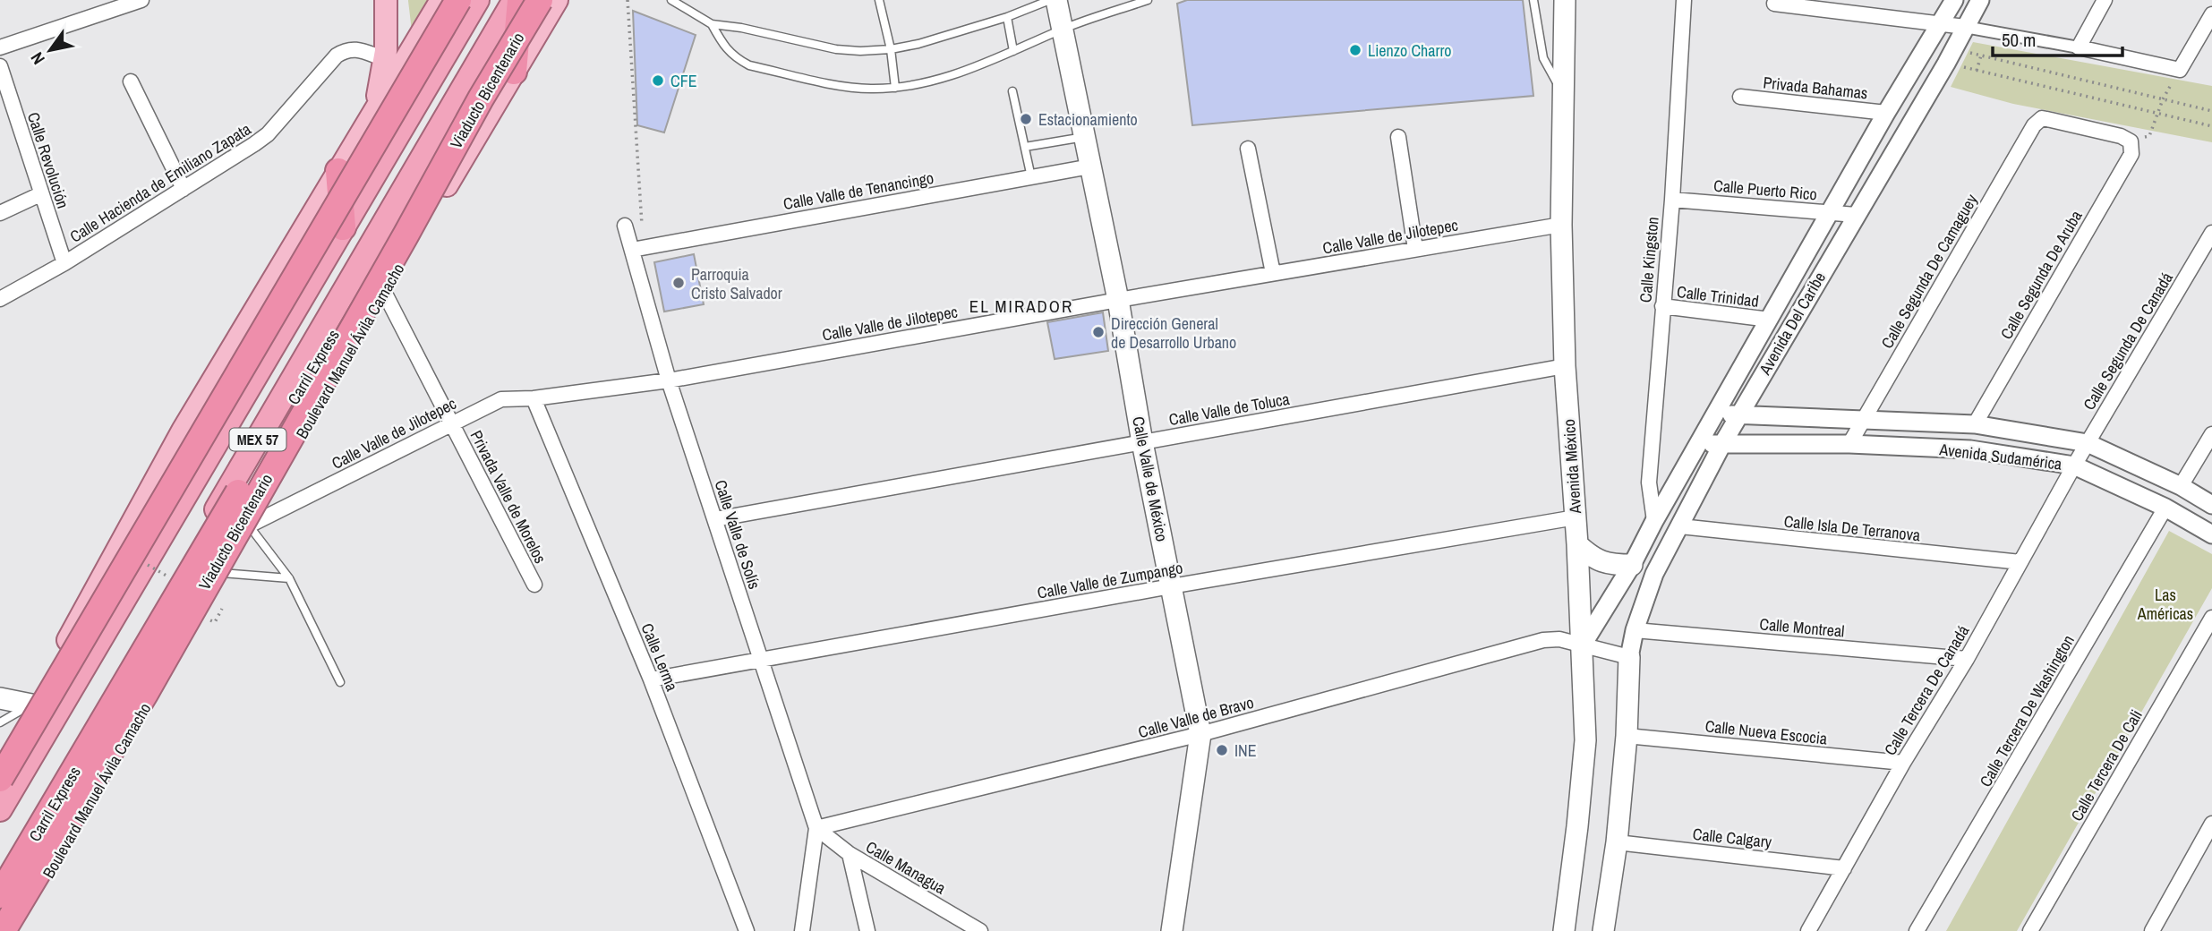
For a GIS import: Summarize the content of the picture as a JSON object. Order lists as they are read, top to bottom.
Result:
{
  "streets": {
    "highway": ["Viaducto Bicentenario", "Carril Express", "MEX 57"],
    "main road": ["Boulevard Manuel Ávila Camacho", "Avenida México", "Calle Valle de México"],
    "street": [
      "Privada Bahamas",
      "Calle Revolución",
      "Calle Hacienda de Emiliano Zapata",
      "Calle Puerto Rico",
      "Calle Valle de Tenancingo",
      "Calle Valle de Jilotepec",
      "Calle Kingston",
      "Calle Segunda De Camaguey",
      "Calle Segunda De Aruba",
      "Calle Trinidad",
      "Avenida Del Caribe",
      "Calle Segunda De Canadá",
      "Calle Valle de Toluca",
      "Avenida Sudamérica",
      "Privada Valle de Morelos",
      "Calle Isla De Terranova",
      "Calle Valle de Solís",
      "Calle Valle de Zumpango",
      "Calle Montreal",
      "Calle Lerma",
      "Calle Tercera De Canadá",
      "Calle Tercera De Washington",
      "Calle Valle de Bravo",
      "Calle Nueva Escocia",
      "Calle Tercera De Cali",
      "Calle Calgary",
      "Calle Managua"
    ]
  },
  "crossings": [
    ["Privada Bahamas", "Avenida Del Caribe"],
    ["Calle Revolución", "Calle Hacienda de Emiliano Zapata"],
    ["Calle Puerto Rico", "Calle Kingston"],
    ["Calle Puerto Rico", "Avenida Del Caribe"],
    ["Calle Valle de Tenancingo", "Calle Valle de México"],
    ["Calle Valle de Tenancingo", "Calle Valle de Solís"],
    ["Calle Valle de Jilotepec", "Boulevard Manuel Ávila Camacho"],
    ["Calle Valle de Jilotepec", "Avenida México"],
    ["Calle Valle de Jilotepec", "Calle Valle de México"],
    ["Calle Valle de Jilotepec", "Privada Valle de Morelos"],
    ["Calle Valle de Jilotepec", "Calle Valle de Solís"],
    ["Calle Valle de Jilotepec", "Calle Lerma"],
    ["Calle Kingston", "Calle Trinidad"],
    ["Calle Kingston", "Avenida Del Caribe"],
    ["Calle Segunda De Camaguey", "Calle Segunda De Aruba"],
    ["Calle Segunda De Camaguey", "Avenida Sudamérica"],
    ["Calle Segunda De Aruba", "Avenida Sudamérica"],
    ["Calle Trinidad", "Avenida Del Caribe"],
    ["Avenida Del Caribe", "Avenida Sudamérica"],
    ["Avenida Del Caribe", "Avenida México"],
    ["Avenida Del Caribe", "Calle Isla De Terranova"],
    ["Avenida Del Caribe", "Calle Montreal"],
    ["Avenida Del Caribe", "Calle Valle de Bravo"],
    ["Calle Segunda De Canadá", "Avenida Sudamérica"],
    ["Calle Segunda De Canadá", "Calle Tercera De Canadá"],
    ["Boulevard Manuel Ávila Camacho", "Privada Valle de Morelos"],
    ["Calle Valle de Toluca", "Avenida México"],
    ["Calle Valle de Toluca", "Calle Valle de México"],
    ["Calle Valle de Toluca", "Calle Valle de Solís"],
    ["Avenida Sudamérica", "Calle Tercera De Canadá"],
    ["Avenida Sudamérica", "Calle Tercera De Washington"],
    ["Avenida México", "Calle Valle de Zumpango"],
    ["Avenida México", "Calle Valle de Bravo"],
    ["Calle Valle de México", "Calle Valle de Zumpango"],
    ["Calle Valle de México", "Calle Valle de Bravo"],
    ["Calle Isla De Terranova", "Calle Tercera De Canadá"],
    ["Calle Valle de Solís", "Calle Valle de Zumpango"],
    ["Calle Valle de Solís", "Calle Valle de Bravo"],
    ["Calle Valle de Solís", "Calle Managua"],
    ["Calle Valle de Zumpango", "Calle Lerma"],
    ["Calle Montreal", "Calle Tercera De Canadá"],
    ["Calle Tercera De Canadá", "Calle Nueva Escocia"],
    ["Calle Tercera De Canadá", "Calle Calgary"],
    ["Calle Valle de Bravo", "Calle Managua"]
  ],
  "districts": ["EL MIRADOR"],
  "parks": ["Las Américas"],
  "places": [
    "Lienzo Charro",
    "CFE",
    "Estacionamiento",
    "Parroquia Cristo Salvador",
    "Dirección General de Desarrollo Urbano",
    "INE"
  ],
  "scale_bar": "50 m",
  "north": "bottom left"
}
